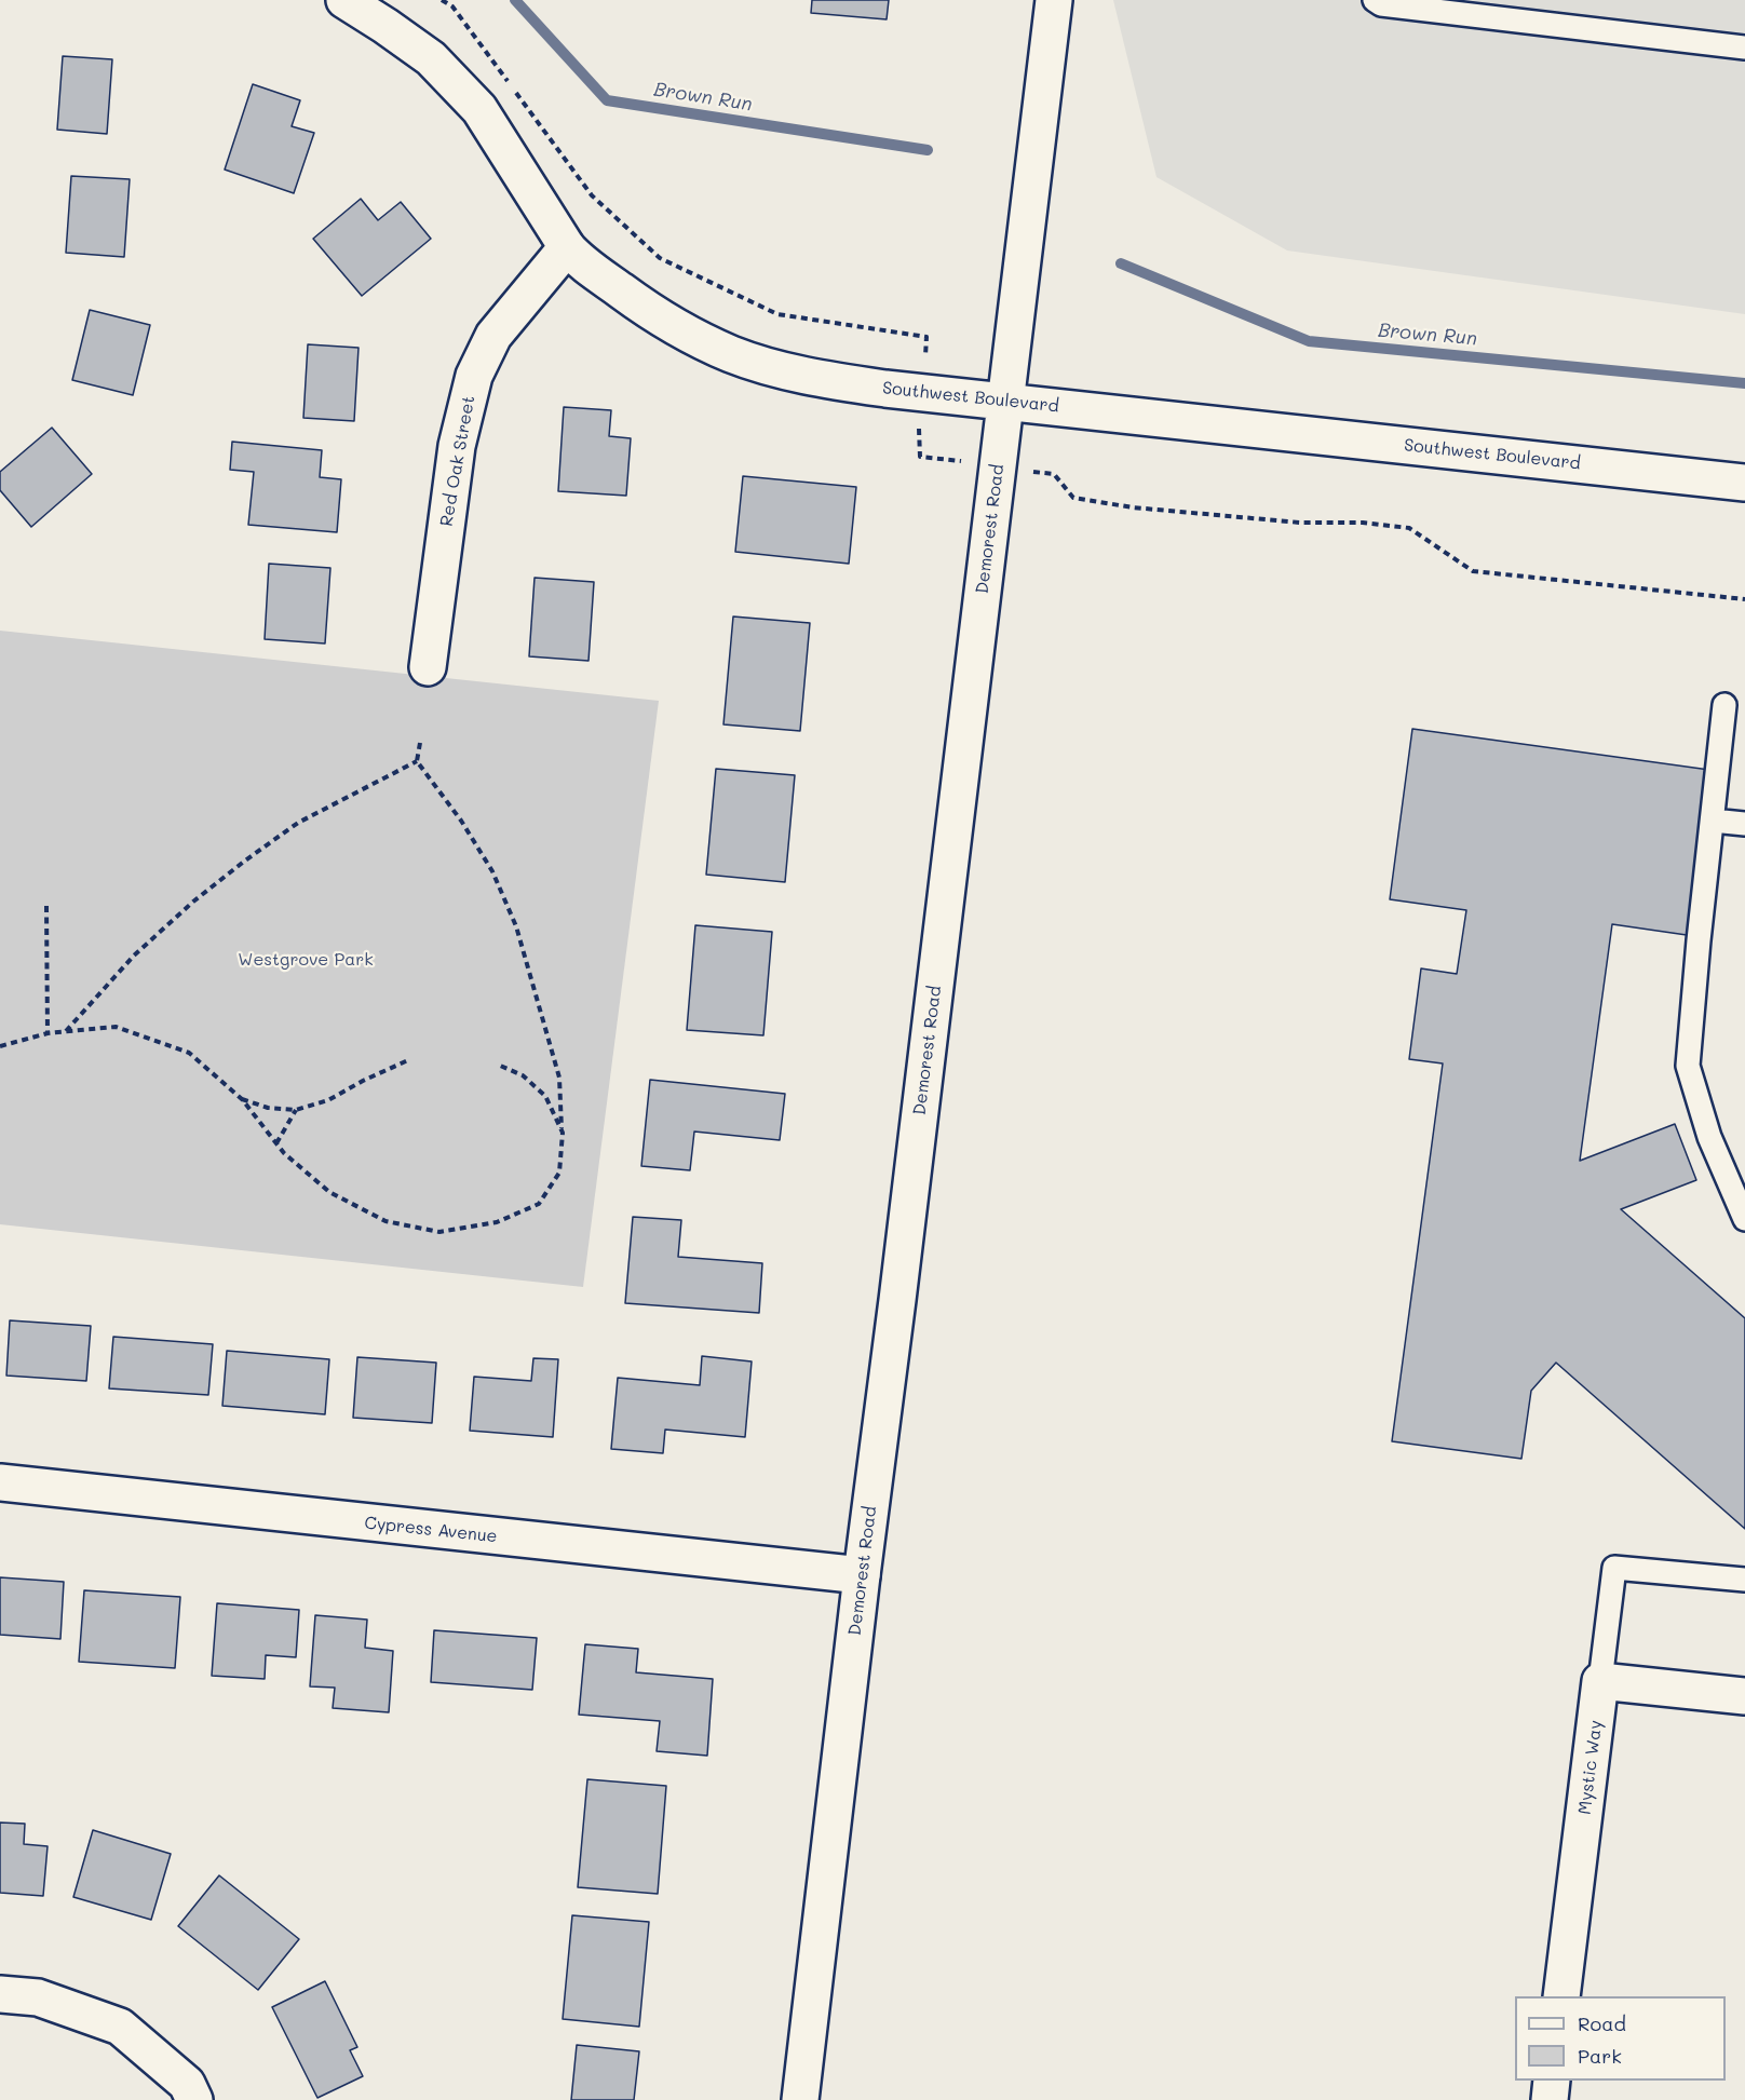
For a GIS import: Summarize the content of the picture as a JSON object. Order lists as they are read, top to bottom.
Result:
{
  "streets": {
    "street": [
      "Southwest Boulevard",
      "Red Oak Street",
      "Demorest Road",
      "Cypress Avenue",
      "Mystic Way"
    ]
  },
  "crossings": [
    ["Southwest Boulevard", "Red Oak Street"],
    ["Southwest Boulevard", "Demorest Road"],
    ["Demorest Road", "Cypress Avenue"]
  ],
  "water": ["Brown Run"],
  "parks": ["Westgrove Park"],
  "legend": ["Road", "Park"]
}
